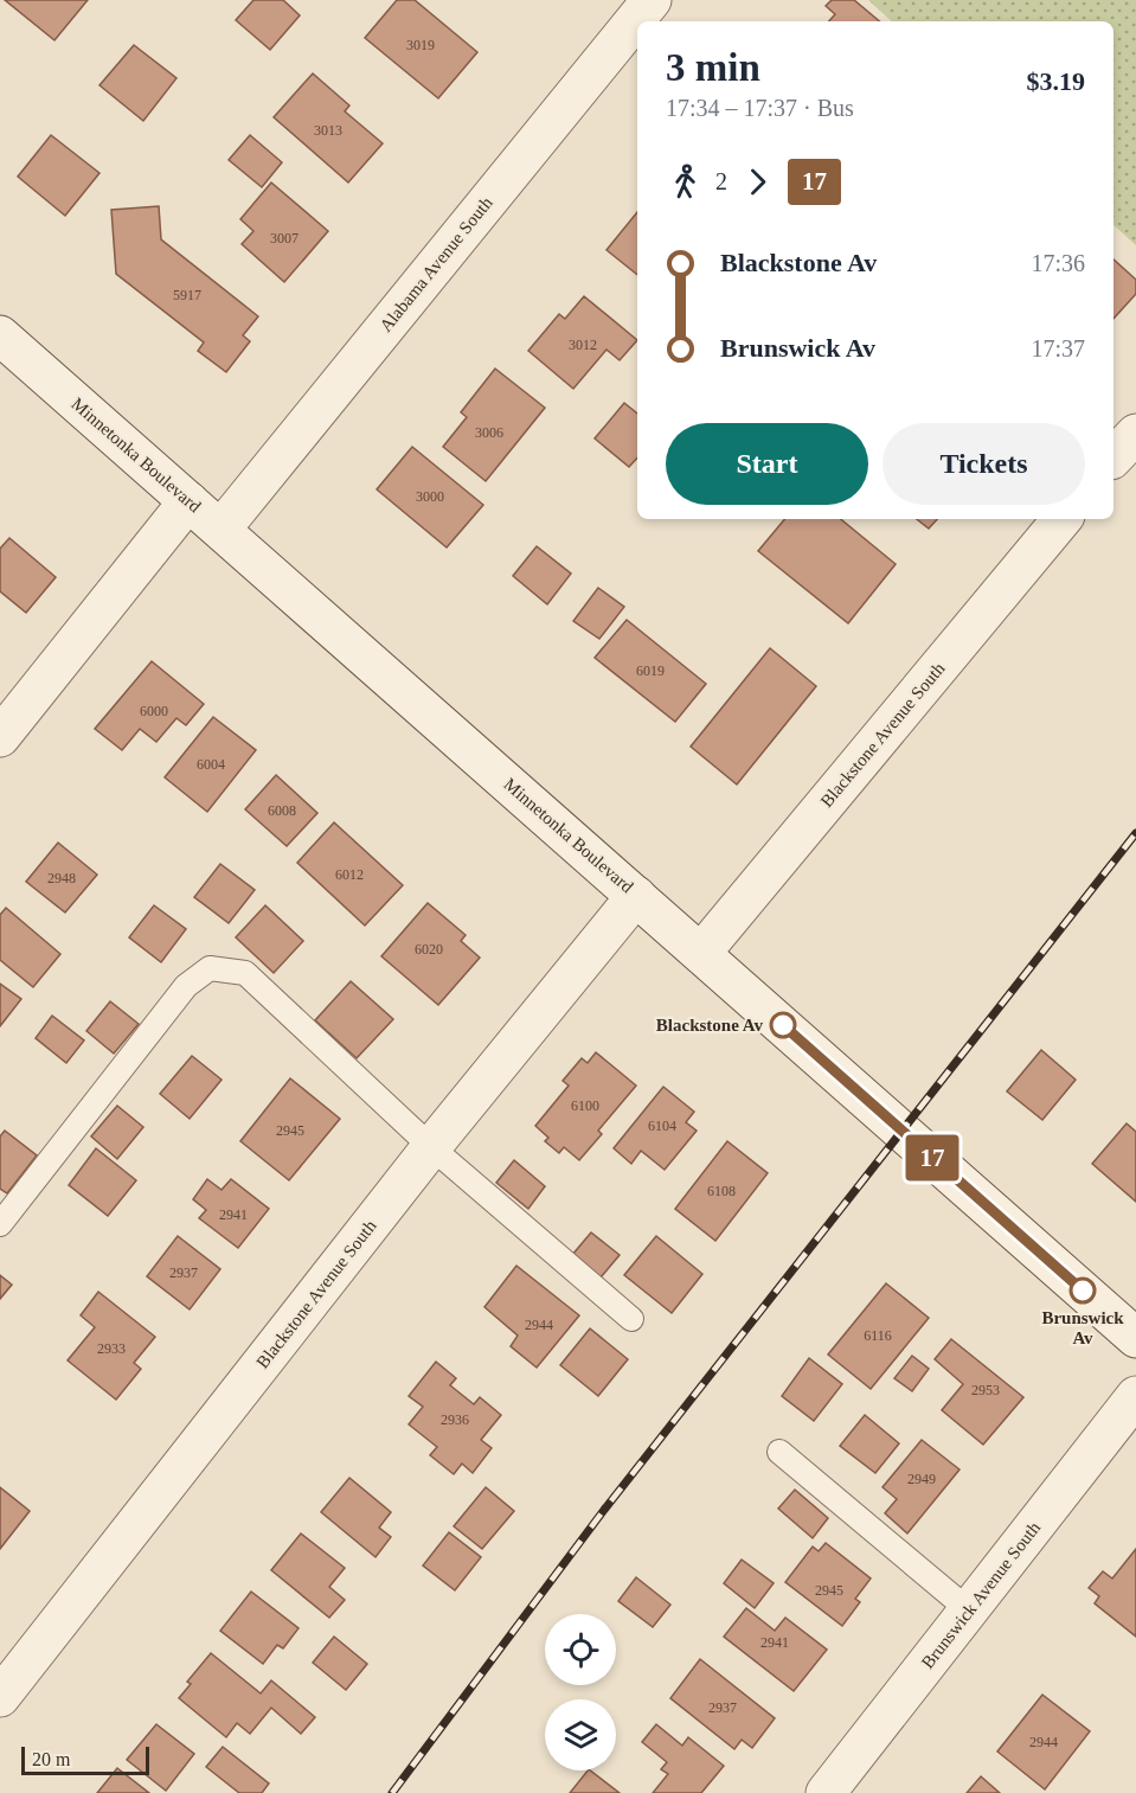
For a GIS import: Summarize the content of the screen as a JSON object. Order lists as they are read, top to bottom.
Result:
{
  "streets": {
    "street": [
      "Alabama Avenue South",
      "Minnetonka Boulevard",
      "Blackstone Avenue South",
      "Brunswick Avenue South"
    ]
  },
  "crossings": [
    ["Alabama Avenue South", "Minnetonka Boulevard"],
    ["Minnetonka Boulevard", "Blackstone Avenue South"]
  ],
  "places": ["Blackstone Av", "Brunswick Av"],
  "lines": ["bus line 17"],
  "house_numbers": [
    "3019",
    "3013",
    "3007",
    "5917",
    "3012",
    "3006",
    "3000",
    "6019",
    "6000",
    "6004",
    "6008",
    "6012",
    "2948",
    "6020",
    "6100",
    "6104",
    "2945",
    "6108",
    "2941",
    "2937",
    "2944",
    "6116",
    "2933",
    "2953",
    "2936",
    "2949",
    "2945",
    "2941",
    "2937",
    "2944"
  ],
  "scale_bar": "20 m",
  "page": {
    "on_map": "17",
    "heading": ["3 min", "17:34 – 17:37 · Bus", "$3.19"],
    "legs": ["2", "17"],
    "list": [
      {
        "name": "Blackstone Av",
        "value": "17:36"
      },
      {
        "name": "Brunswick Av",
        "value": "17:37"
      }
    ],
    "buttons": ["Start", "Tickets"],
    "scale": "20 m"
  }
}
